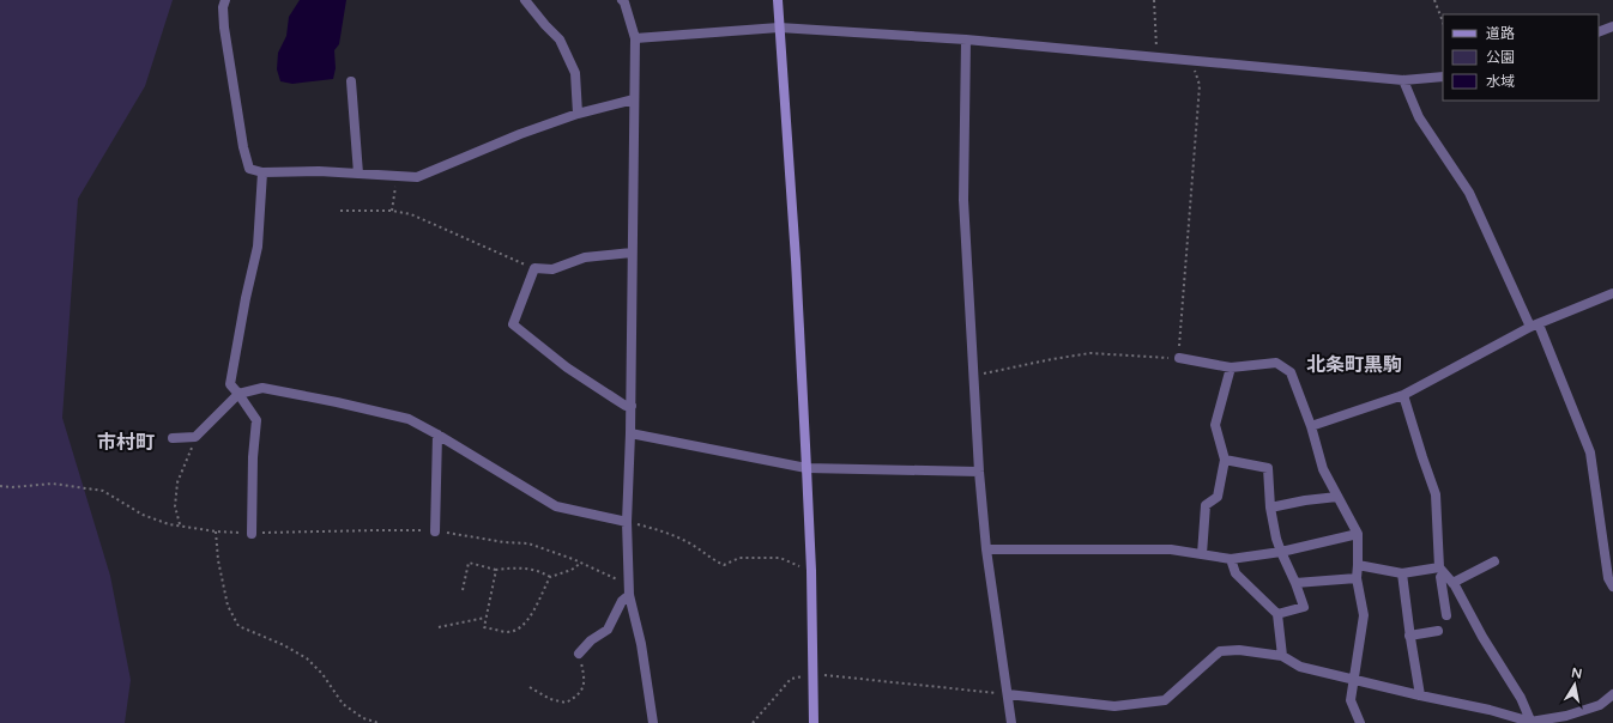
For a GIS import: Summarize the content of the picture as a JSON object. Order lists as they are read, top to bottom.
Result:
{
  "districts": ["北条町黒駒", "市村町"],
  "legend": ["道路", "公園", "水域"],
  "north": "top"
}
